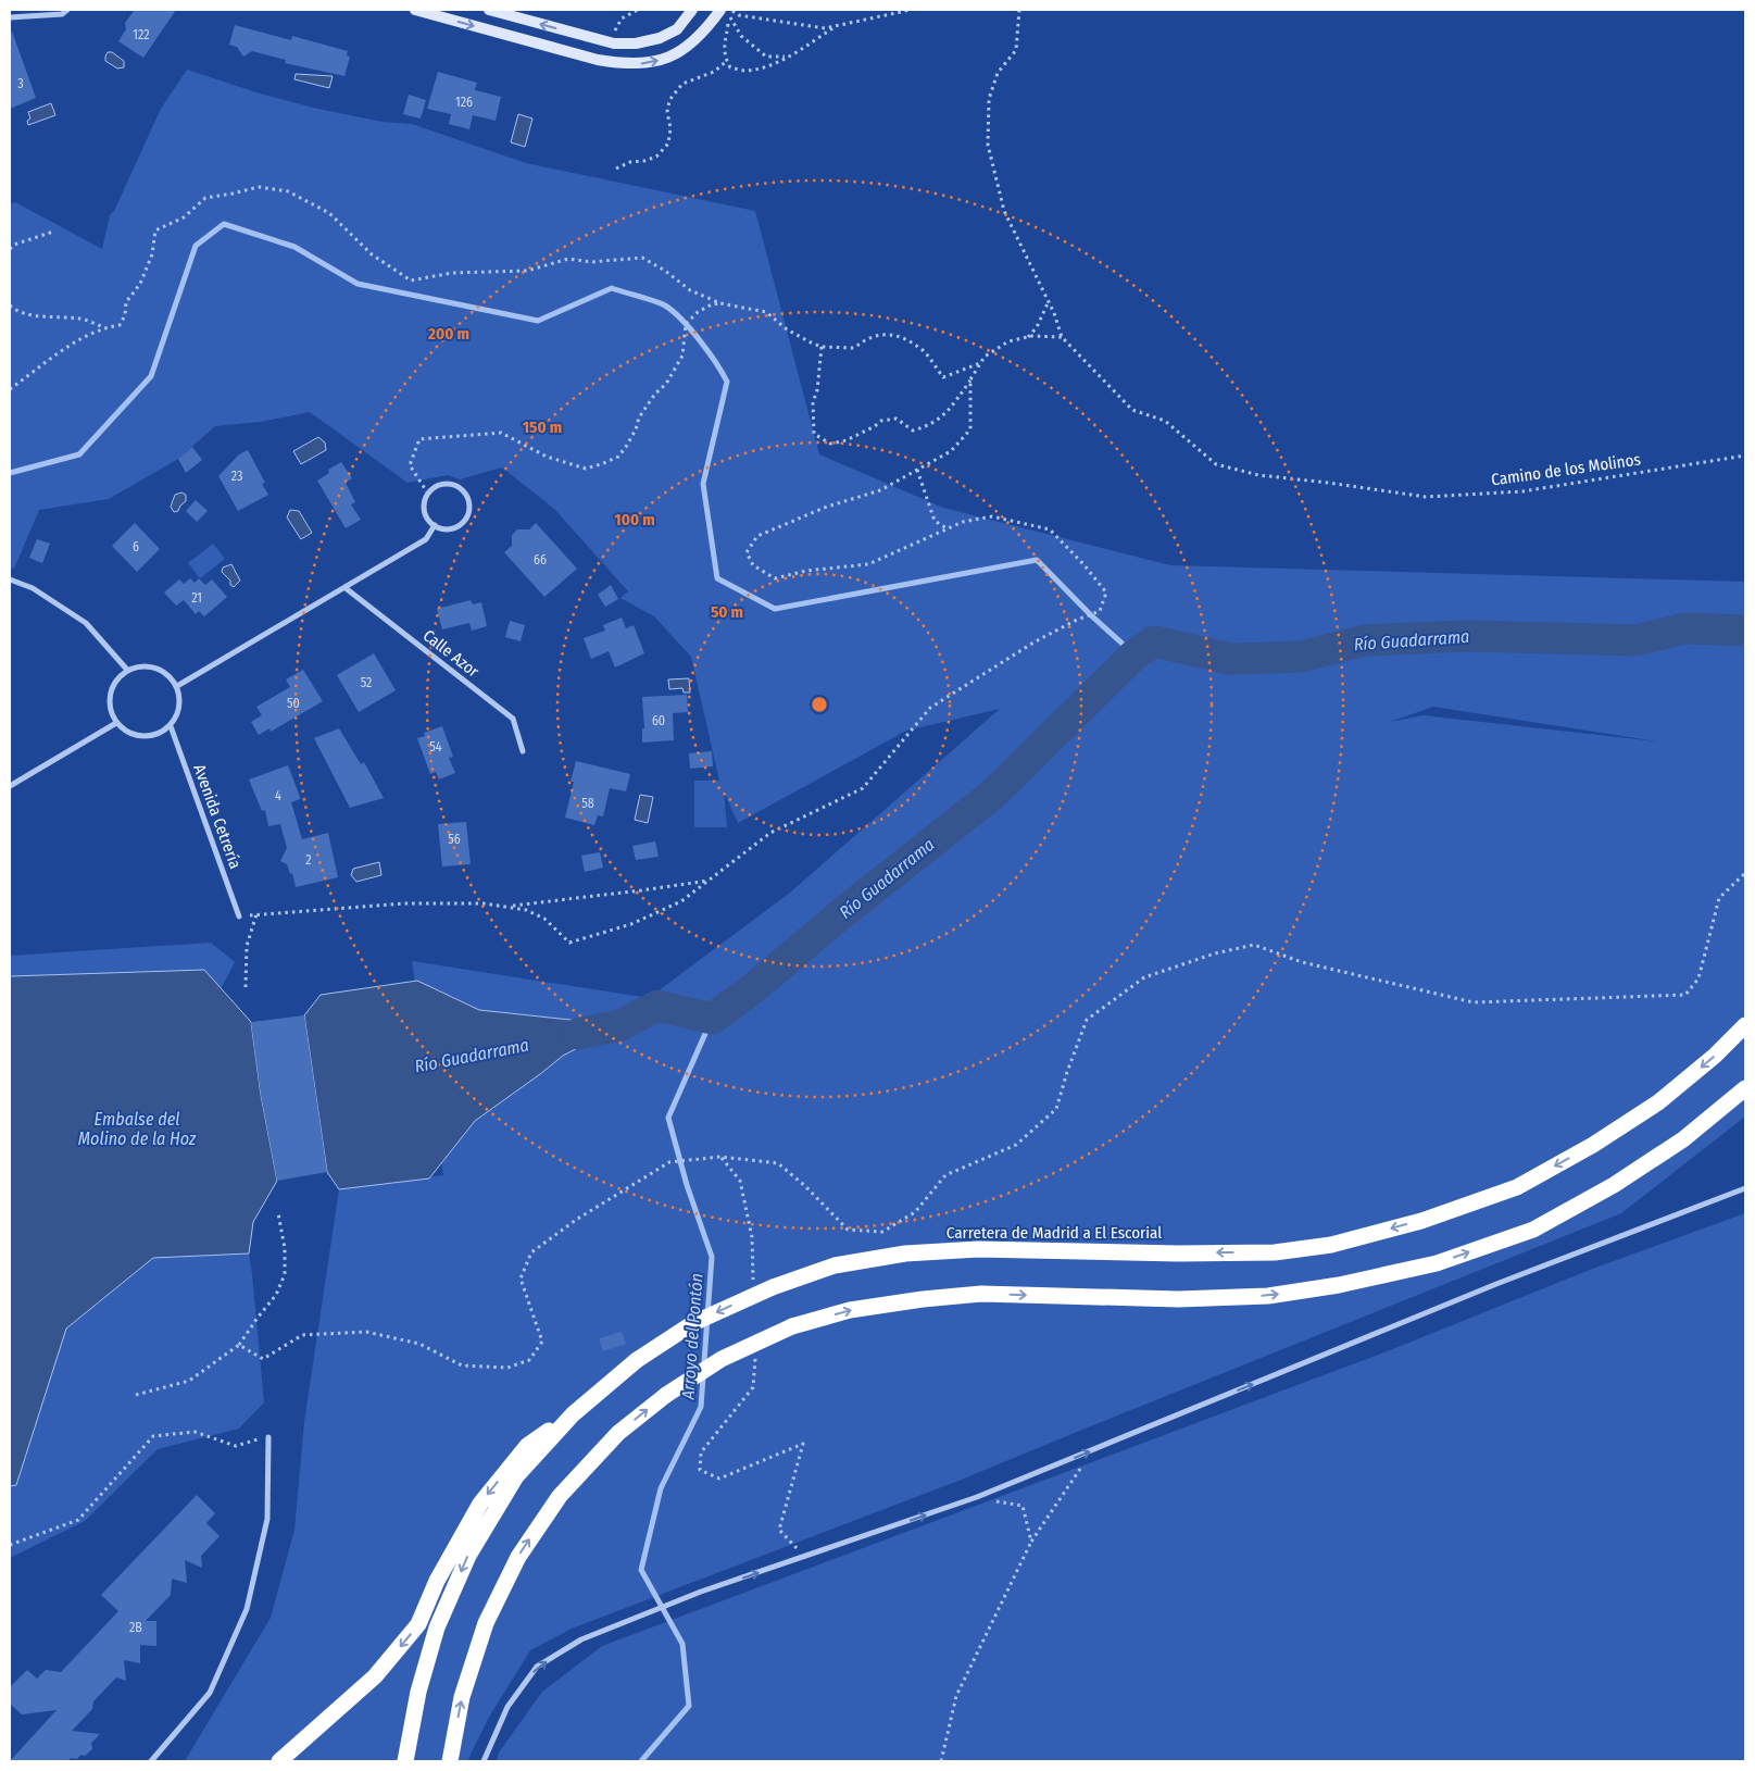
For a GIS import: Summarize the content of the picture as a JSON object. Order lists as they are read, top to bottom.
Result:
{
  "streets": {
    "highway": ["Carretera de Madrid a El Escorial"],
    "street": ["Calle Azor", "Avenida Cetrería"],
    "path": ["Camino de los Molinos"]
  },
  "water": ["Río Guadarrama", "Embalse del Molino de la Hoz", "Arroyo del Pontón"],
  "house_numbers": [
    "122",
    "3",
    "126",
    "23",
    "6",
    "66",
    "21",
    "52",
    "50",
    "60",
    "54",
    "4",
    "58",
    "56",
    "2",
    "2B"
  ],
  "rings": [
    "200 m",
    "150 m",
    "100 m",
    "50 m"
  ]
}
